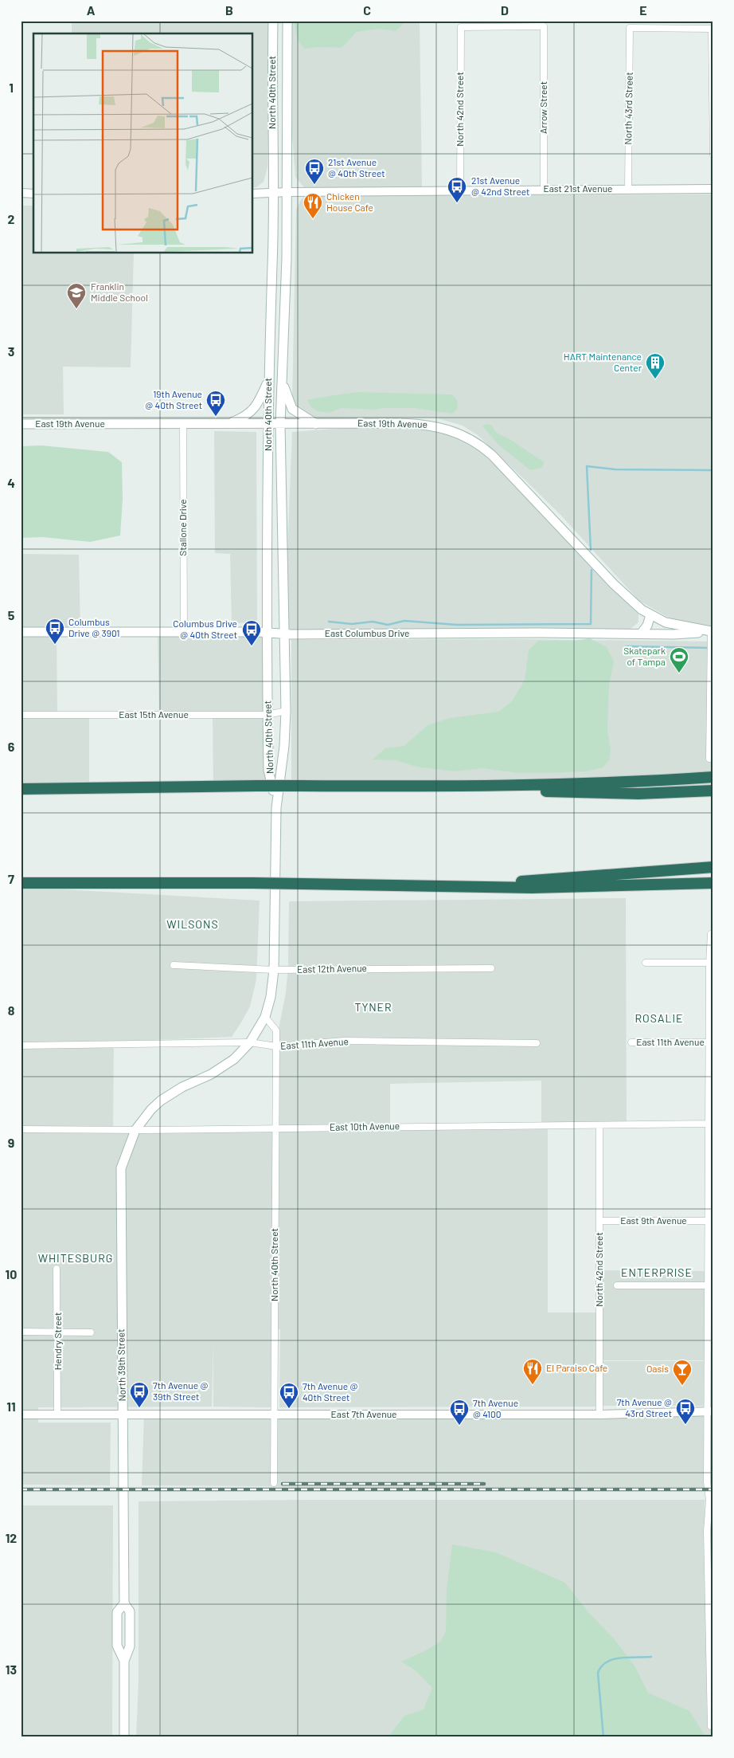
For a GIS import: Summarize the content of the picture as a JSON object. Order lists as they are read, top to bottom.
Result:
{
  "streets": {
    "main road": [
      "North 40th Street",
      "East 19th Avenue",
      "East Columbus Drive",
      "North 39th Street"
    ],
    "street": [
      "Arrow Street",
      "North 43rd Street",
      "North 42nd Street",
      "East 21st Avenue",
      "Stallone Drive",
      "East 15th Avenue",
      "East 12th Avenue",
      "East 11th Avenue",
      "East 10th Avenue",
      "East 9th Avenue",
      "Hendry Street",
      "East 7th Avenue"
    ]
  },
  "crossings": [
    ["North 40th Street", "East 21st Avenue"],
    ["North 40th Street", "East 19th Avenue"],
    ["North 40th Street", "East Columbus Drive"],
    ["North 40th Street", "East 15th Avenue"],
    ["North 40th Street", "East 12th Avenue"],
    ["North 40th Street", "East 11th Avenue"],
    ["North 40th Street", "East 10th Avenue"],
    ["North 40th Street", "North 39th Street"],
    ["North 40th Street", "East 7th Avenue"],
    ["Arrow Street", "North 42nd Street"],
    ["Arrow Street", "East 21st Avenue"],
    ["North 43rd Street", "East 21st Avenue"],
    ["North 42nd Street", "East 21st Avenue"],
    ["North 42nd Street", "East 10th Avenue"],
    ["North 42nd Street", "East 9th Avenue"],
    ["North 42nd Street", "East 7th Avenue"],
    ["East 19th Avenue", "Stallone Drive"],
    ["East 19th Avenue", "East Columbus Drive"],
    ["Stallone Drive", "East Columbus Drive"],
    ["East 10th Avenue", "North 39th Street"],
    ["Hendry Street", "East 7th Avenue"],
    ["North 39th Street", "East 7th Avenue"]
  ],
  "districts": [
    "WILSONS",
    "TYNER",
    "ROSALIE",
    "WHITESBURG",
    "ENTERPRISE"
  ],
  "places": {
    "bus stop": [
      "21st Avenue @ 40th Street",
      "21st Avenue @ 42nd Street",
      "19th Avenue @ 40th Street",
      "Columbus Drive @ 3901",
      "Columbus Drive @ 40th Street",
      "7th Avenue @ 39th Street",
      "7th Avenue @ 40th Street",
      "7th Avenue @ 43rd Street",
      "7th Avenue @ 4100"
    ],
    "restaurant": ["Chicken House Cafe", "El Paraiso Cafe"],
    "school or university": ["Franklin Middle School"],
    "building": ["HART Maintenance Center"],
    "sports": ["Skatepark of Tampa"],
    "bar": ["Oasis"]
  },
  "grid": {
    "columns": [
      "A",
      "B",
      "C",
      "D",
      "E"
    ],
    "rows": [
      "1",
      "2",
      "3",
      "4",
      "5",
      "6",
      "7",
      "8",
      "9",
      "10",
      "11",
      "12",
      "13"
    ]
  }
}
